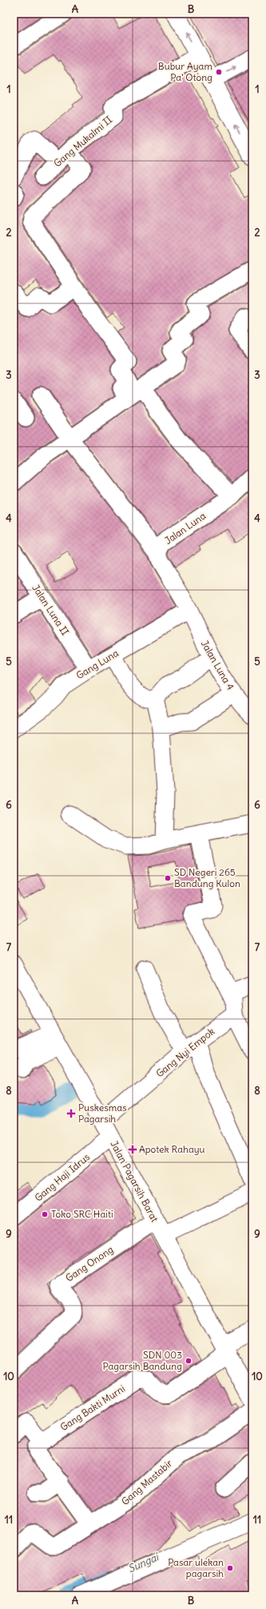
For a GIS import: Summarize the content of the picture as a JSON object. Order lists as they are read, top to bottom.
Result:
{
  "streets": {
    "street": [
      "Gang Mukalmi II",
      "Jalan Luna",
      "Jalan Luna II",
      "Gang Luna",
      "Jalan Luna 4",
      "Gang Nyi Empok",
      "Gang Haji Idrus",
      "Jalan Pagarsih Barat",
      "Gang Onong",
      "Gang Bakti Murni",
      "Gang Mastabir"
    ]
  },
  "crossings": [
    ["Jalan Luna", "Gang Luna"],
    ["Jalan Luna", "Jalan Luna 4"],
    ["Jalan Luna II", "Gang Luna"],
    ["Gang Luna", "Jalan Luna 4"],
    ["Gang Nyi Empok", "Jalan Pagarsih Barat"],
    ["Gang Haji Idrus", "Jalan Pagarsih Barat"],
    ["Jalan Pagarsih Barat", "Gang Onong"],
    ["Jalan Pagarsih Barat", "Gang Bakti Murni"]
  ],
  "water": ["Sungai"],
  "places": {
    "other": [
      "Bubur Ayam Pa' Otong",
      "SD Negeri 265 Bandung Kulon",
      "Toko SRC Haiti",
      "SDN 003 Pagarsih Bandung",
      "Pasar ulekan pagarsih"
    ],
    "health": ["Puskesmas Pagarsih", "Apotek Rahayu"]
  },
  "grid": {
    "columns": ["A", "B"],
    "rows": [
      "1",
      "2",
      "3",
      "4",
      "5",
      "6",
      "7",
      "8",
      "9",
      "10",
      "11"
    ]
  }
}
